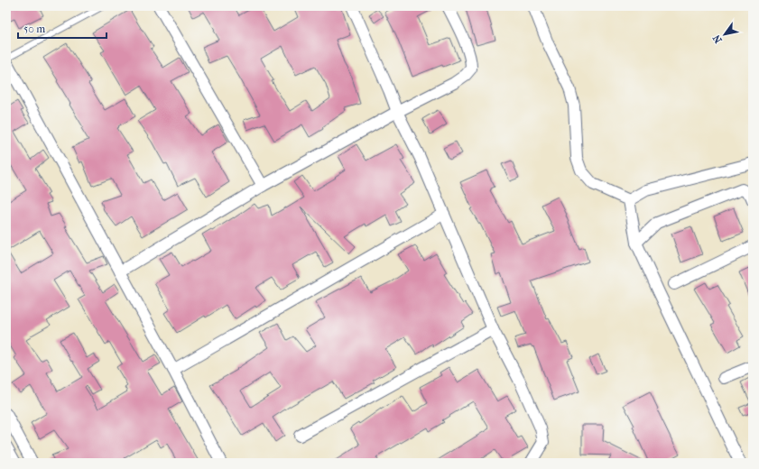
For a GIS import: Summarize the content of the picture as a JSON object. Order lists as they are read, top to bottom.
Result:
{
  "scale_bar": "50 m",
  "north": "bottom left"
}
